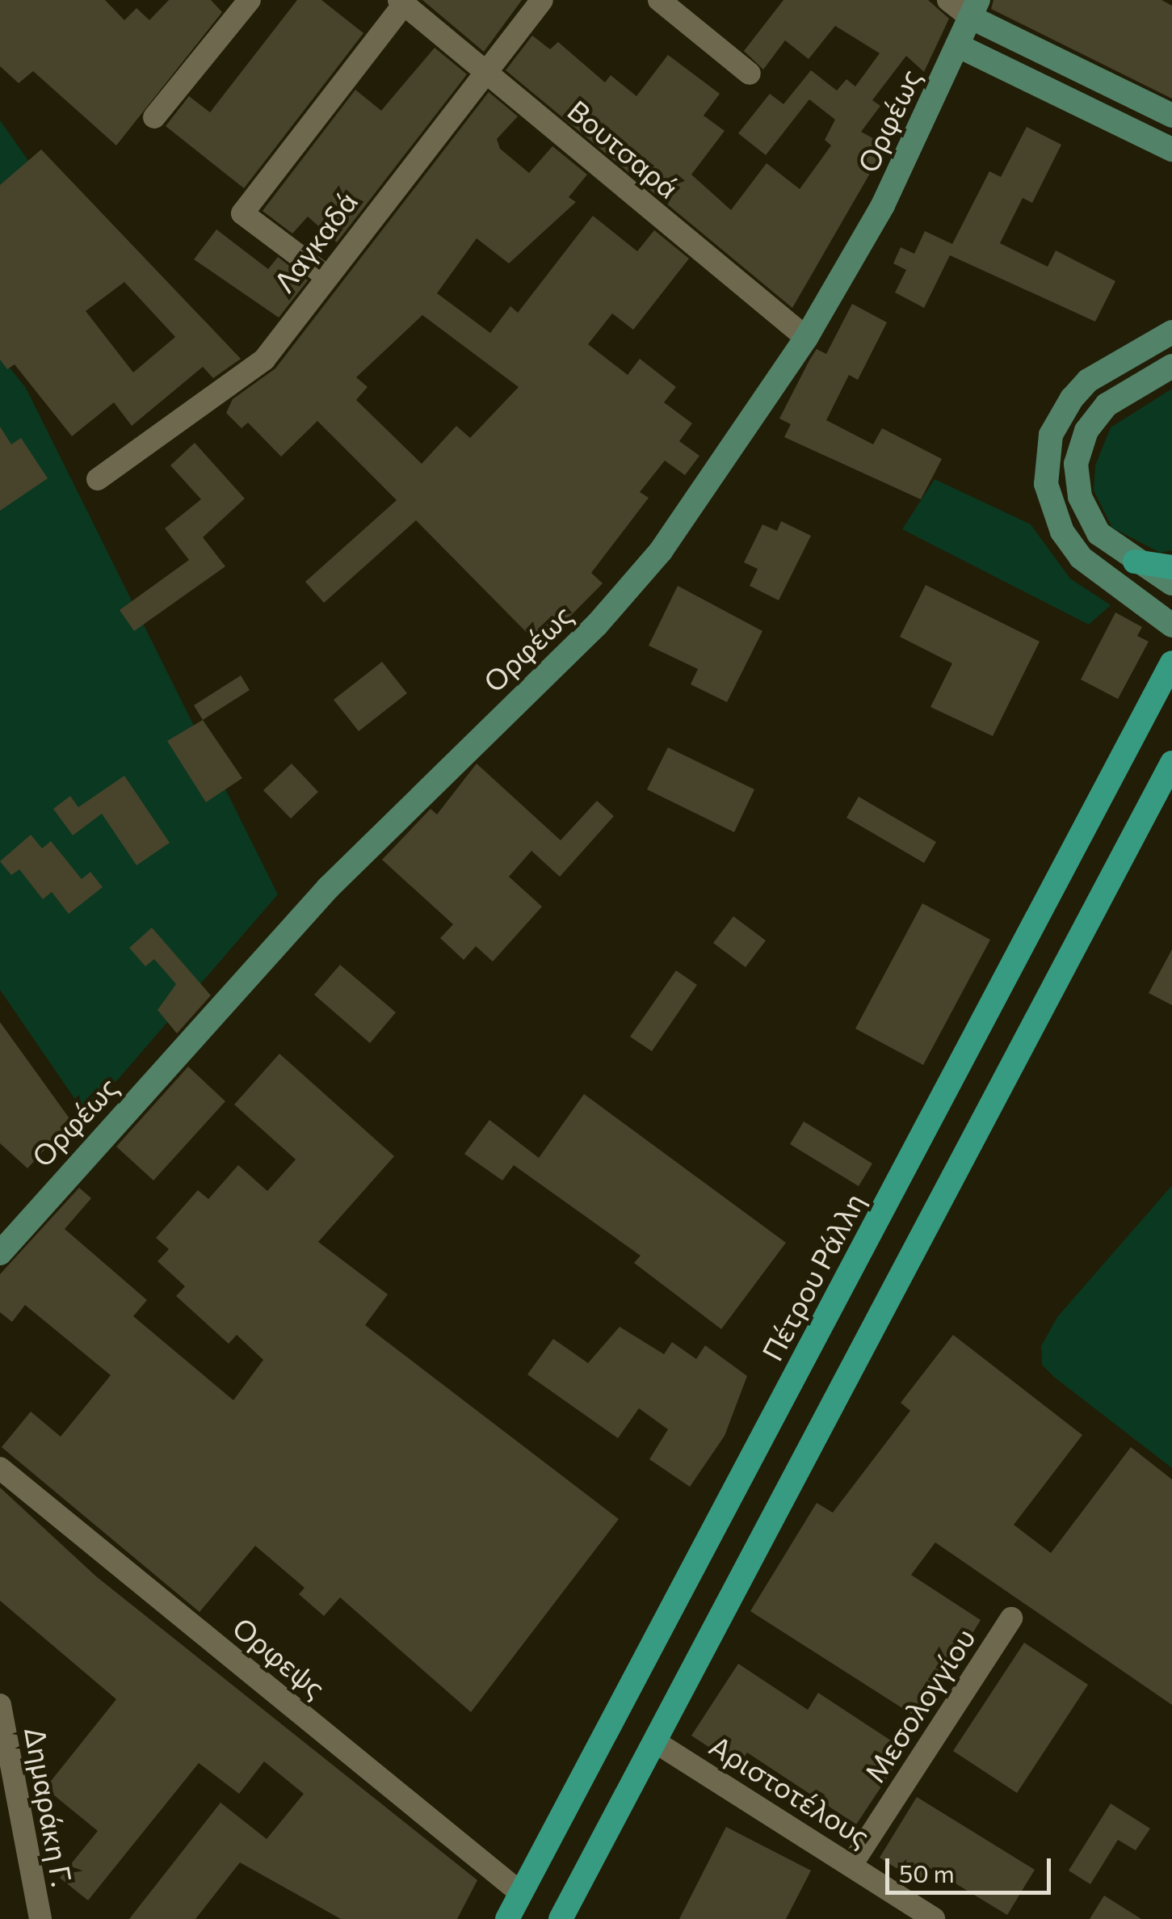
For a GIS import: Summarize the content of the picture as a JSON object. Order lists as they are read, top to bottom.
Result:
{
  "streets": {
    "main road": ["Πέτρου Ράλλη"],
    "street": [
      "Ορφέως",
      "Βουτσαρά",
      "Λαγκαδά",
      "Ορφεψς",
      "Μεσολογγίου",
      "Αριστοτέλους",
      "Δημαράκη Γ."
    ]
  },
  "crossings": [
    ["Ορφέως", "Βουτσαρά"],
    ["Βουτσαρά", "Λαγκαδά"],
    ["Πέτρου Ράλλη", "Ορφεψς"],
    ["Μεσολογγίου", "Αριστοτέλους"]
  ],
  "scale_bar": "50 m"
}
